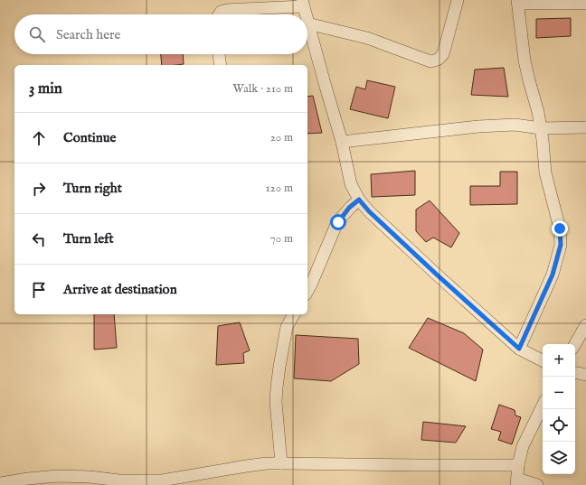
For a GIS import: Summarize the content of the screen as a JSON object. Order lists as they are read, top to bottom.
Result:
{
  "page": {
    "search": "Search here",
    "heading": ["3 min", "Walk · 210 m"],
    "list": [
      ["Continue", "20 m"],
      ["Turn right", "120 m"],
      ["Turn left", "70 m"],
      "Arrive at destination"
    ],
    "map_buttons": ["+", "−"]
  }
}
